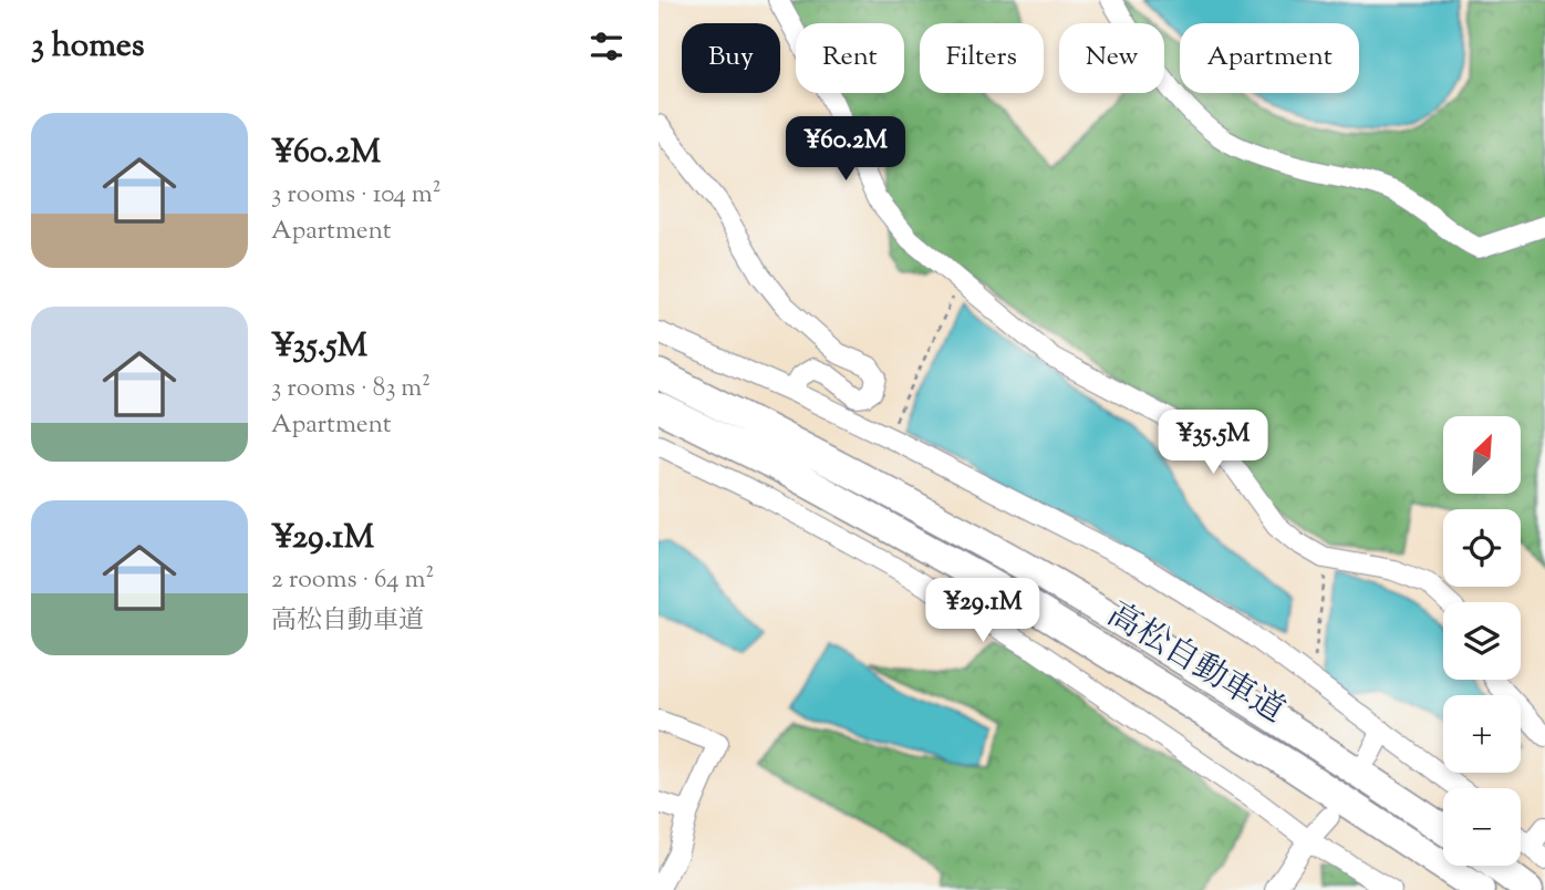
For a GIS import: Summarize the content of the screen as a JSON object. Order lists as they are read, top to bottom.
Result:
{
  "streets": {
    "highway": ["高松自動車道"]
  },
  "north": "top right",
  "page": {
    "heading": "3 homes",
    "chip": [
      "Buy",
      "Rent",
      "Filters",
      "New",
      "Apartment"
    ],
    "list": [
      {
        "name": "¥60.2M",
        "note": "3 rooms · 104 m² · Apartment"
      },
      {
        "name": "¥35.5M",
        "note": "3 rooms · 83 m² · Apartment"
      },
      {
        "name": "¥29.1M",
        "note": "2 rooms · 64 m² · 高松自動車道"
      }
    ],
    "price": ["¥60.2M", "¥35.5M", "¥29.1M"],
    "map_buttons": ["+", "−"]
  }
}
